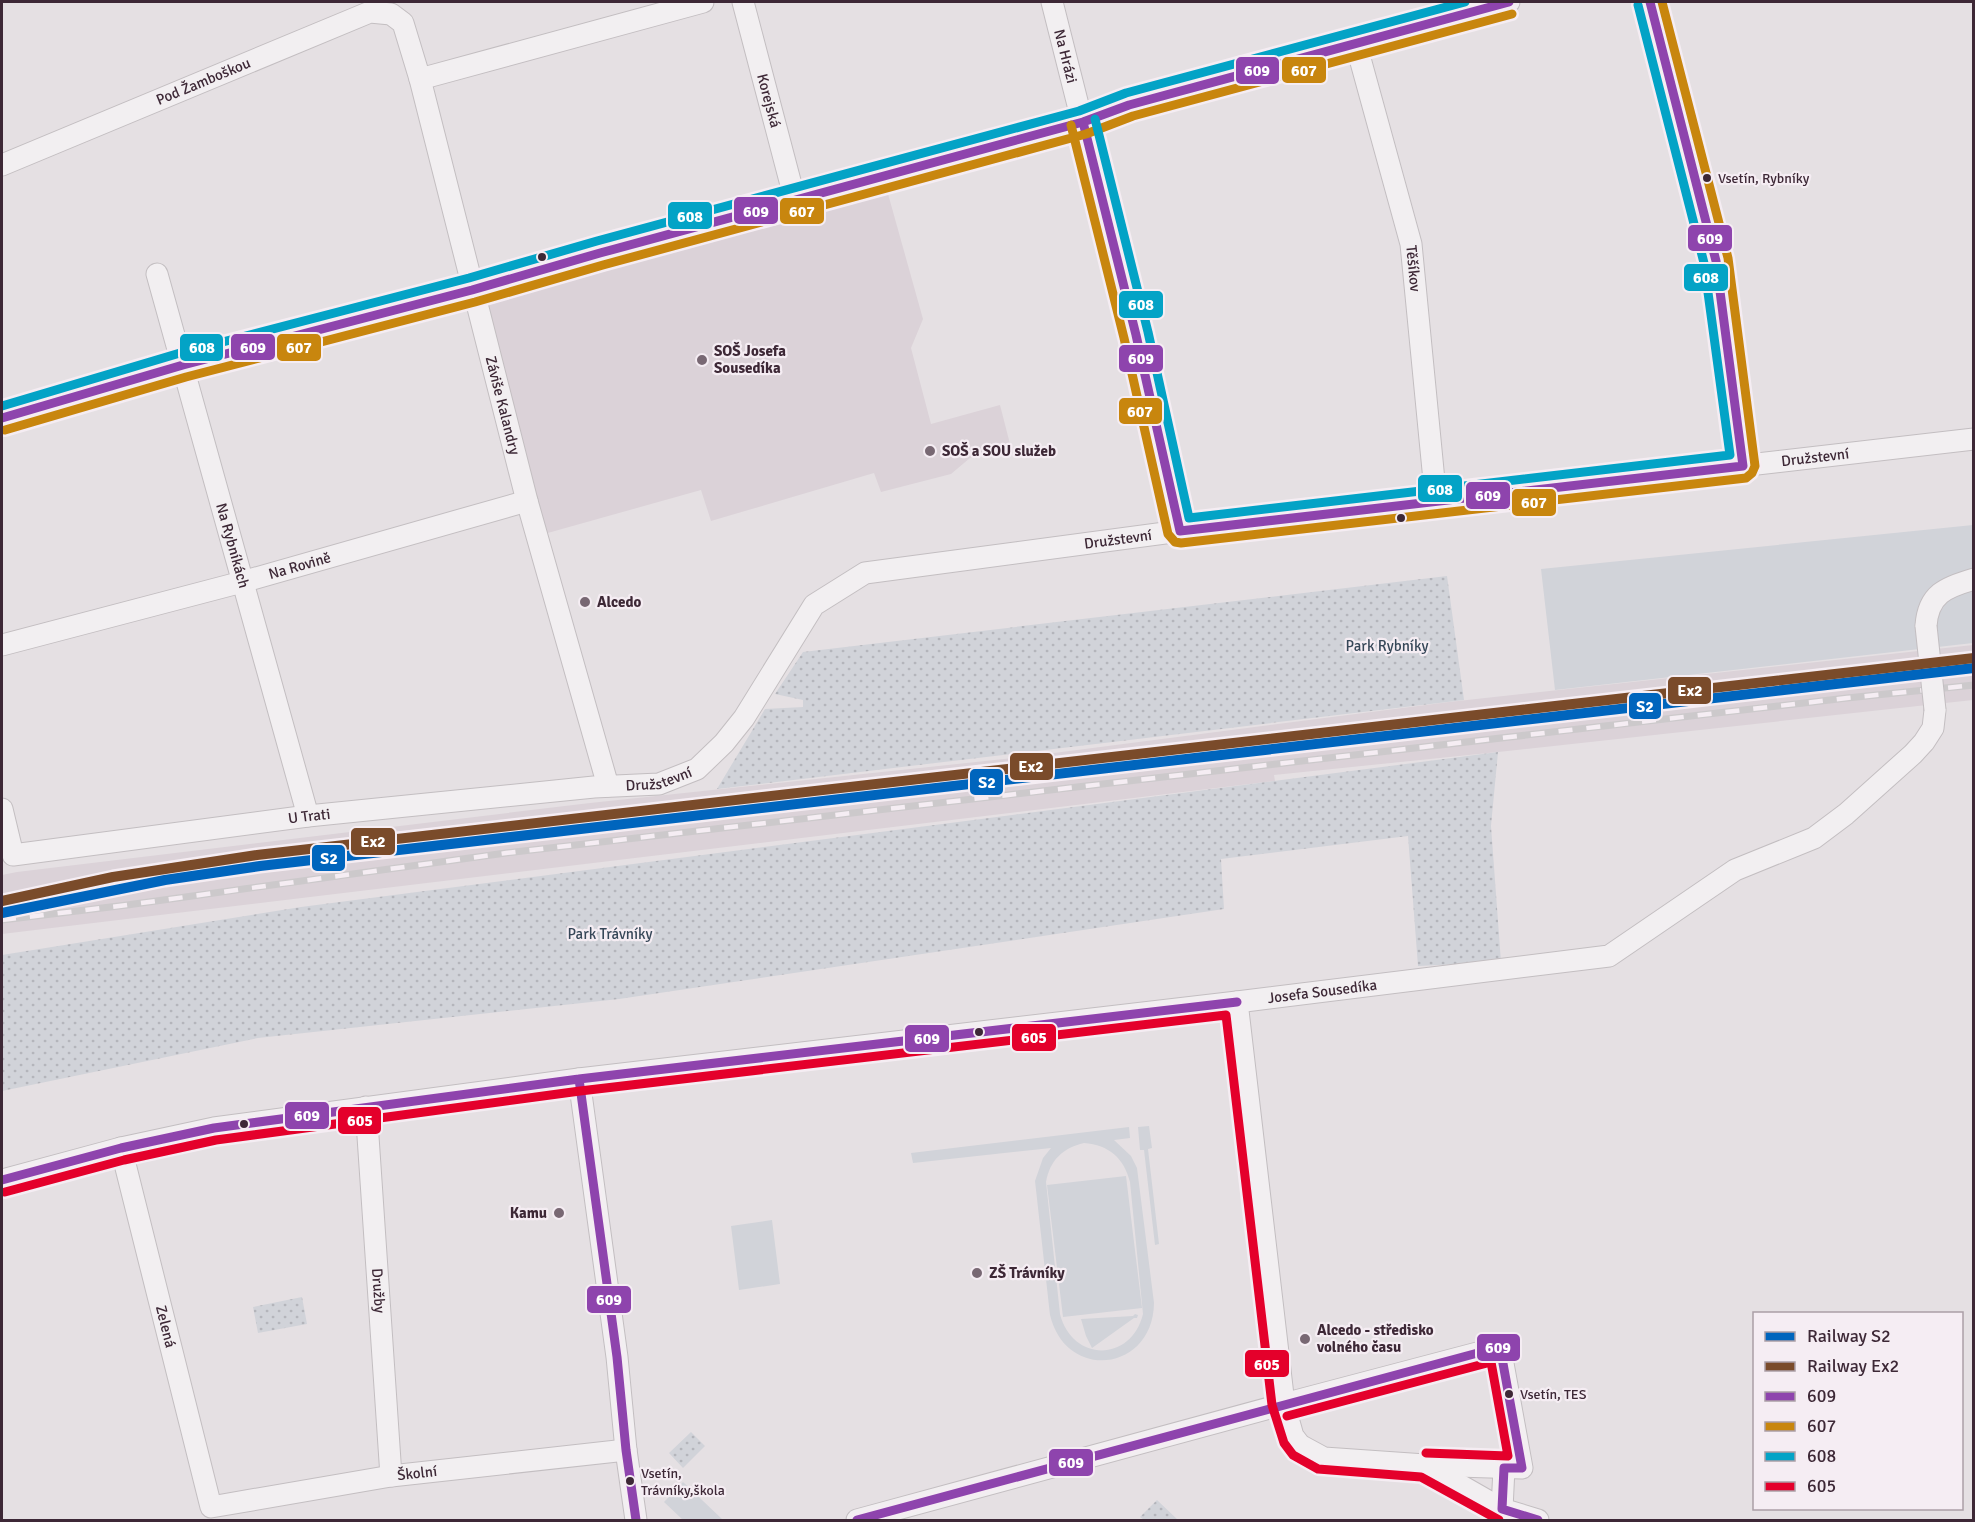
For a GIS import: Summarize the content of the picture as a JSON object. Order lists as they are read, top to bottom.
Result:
{
  "streets": {
    "street": [
      "Na Hrázi",
      "Pod Žamboškou",
      "Korejská",
      "Těšíkov",
      "Záviše Kalandry",
      "Družstevní",
      "Na Rybníkách",
      "Na Rovině",
      "U Trati",
      "Josefa Sousedíka",
      "Družby",
      "Zelená",
      "Školní"
    ]
  },
  "crossings": [
    ["Na Hrázi", "Družstevní"],
    ["Pod Žamboškou", "Záviše Kalandry"],
    ["Těšíkov", "Družstevní"],
    ["Záviše Kalandry", "Družstevní"],
    ["Záviše Kalandry", "Na Rovině"],
    ["Záviše Kalandry", "U Trati"],
    ["Družstevní", "U Trati"],
    ["Na Rybníkách", "Na Rovině"],
    ["Na Rybníkách", "U Trati"],
    ["Josefa Sousedíka", "Družby"],
    ["Josefa Sousedíka", "Zelená"],
    ["Družby", "Školní"],
    ["Zelená", "Školní"]
  ],
  "parks": ["Park Rybníky", "Park Trávníky"],
  "places": [
    "Vsetín, Rybníky",
    "SOŠ Josefa Sousedíka",
    "SOŠ a SOU služeb",
    "Alcedo",
    "Kamu",
    "ZŠ Trávníky",
    "Alcedo - středisko volného času",
    "Vsetín, TES",
    "Vsetín, Trávníky,škola"
  ],
  "lines": [
    "transit line 609",
    "transit line 607",
    "transit line 608",
    "rail line Ex2",
    "rail line S2",
    "transit line 605"
  ],
  "legend": [
    "Railway S2",
    "Railway Ex2",
    "609",
    "607",
    "608",
    "605"
  ]
}
